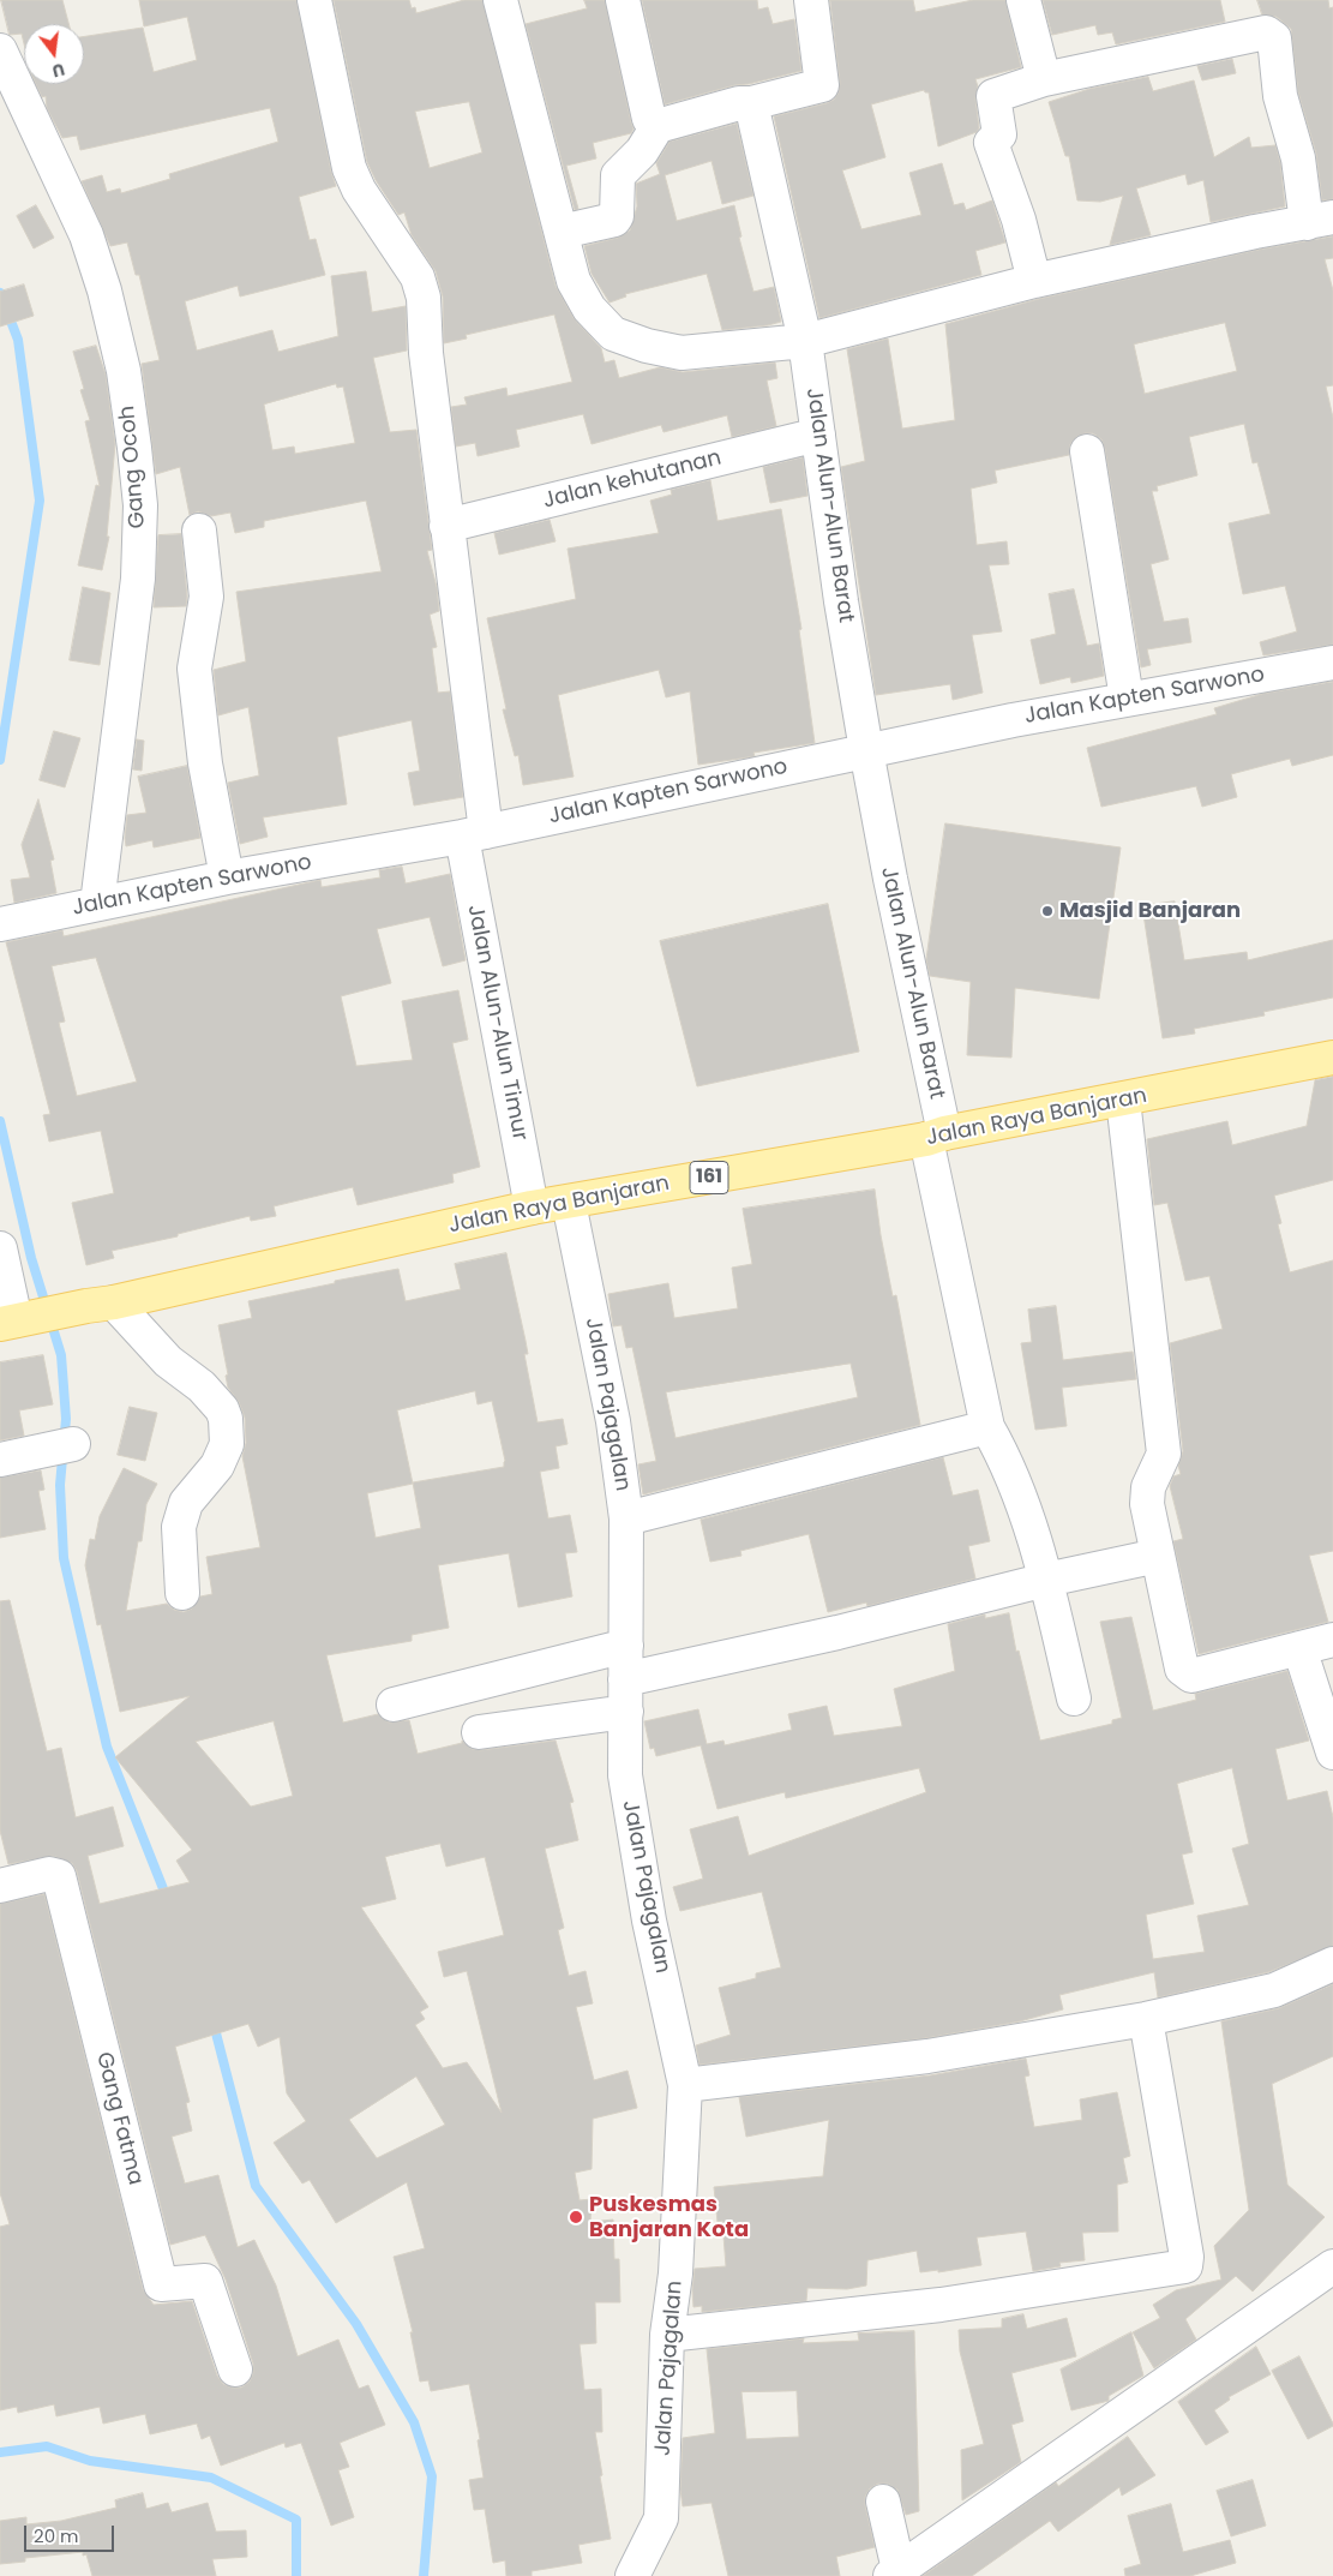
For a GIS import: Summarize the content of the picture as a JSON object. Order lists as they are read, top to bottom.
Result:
{
  "streets": {
    "main road": ["Jalan Raya Banjaran", "161"],
    "street": [
      "Gang Ocoh",
      "Jalan kehutanan",
      "Jalan Alun-Alun Barat",
      "Jalan Kapten Sarwono",
      "Jalan Alun-Alun Timur",
      "Jalan Pajagalan",
      "Gang Fatma"
    ]
  },
  "crossings": [
    ["Gang Ocoh", "Jalan Kapten Sarwono"],
    ["Jalan kehutanan", "Jalan Alun-Alun Barat"],
    ["Jalan Alun-Alun Barat", "Jalan Kapten Sarwono"],
    ["Jalan Alun-Alun Barat", "Jalan Raya Banjaran"],
    ["Jalan Kapten Sarwono", "Jalan Alun-Alun Timur"],
    ["Jalan Alun-Alun Timur", "Jalan Raya Banjaran"],
    ["Jalan Raya Banjaran", "Jalan Pajagalan"]
  ],
  "places": ["Masjid Banjaran", "Puskesmas Banjaran Kota"],
  "scale_bar": "20 m",
  "north": "bottom"
}
